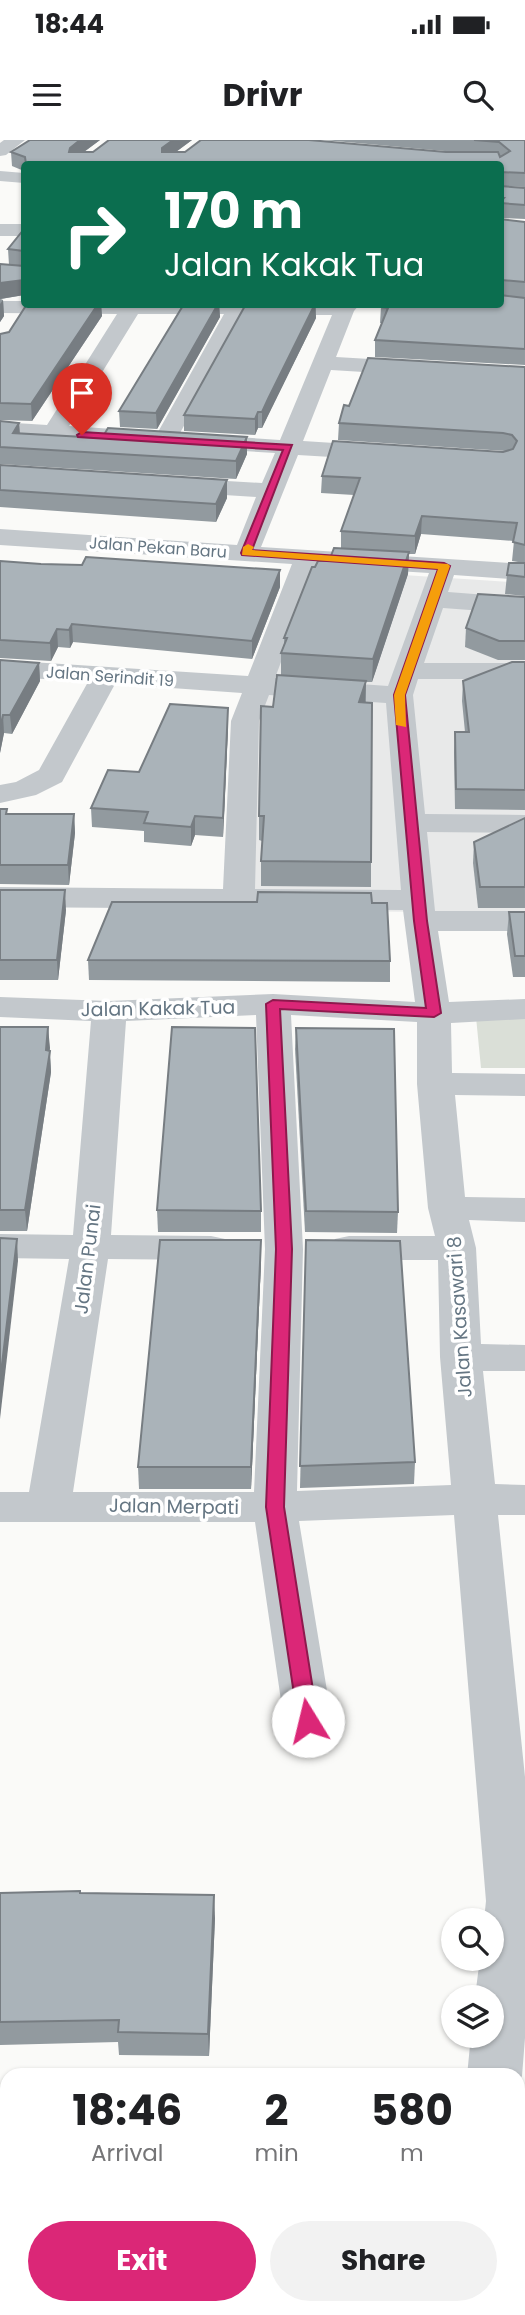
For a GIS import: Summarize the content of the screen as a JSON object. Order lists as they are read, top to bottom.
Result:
{
  "streets": {
    "street": [
      "Jalan Pekan Baru",
      "Jalan Serindit 19",
      "Jalan Kakak Tua",
      "Jalan Punai",
      "Jalan Kasawari 8",
      "Jalan Merpati"
    ]
  },
  "crossings": [
    ["Jalan Pekan Baru", "Jalan Kasawari 8"],
    ["Jalan Serindit 19", "Jalan Kasawari 8"],
    ["Jalan Kakak Tua", "Jalan Punai"],
    ["Jalan Kakak Tua", "Jalan Kasawari 8"],
    ["Jalan Punai", "Jalan Merpati"],
    ["Jalan Kasawari 8", "Jalan Merpati"]
  ],
  "page": {
    "status": "18:44",
    "header": "Drivr",
    "turn": ["170 m", "Jalan Kakak Tua"],
    "eta": [
      "18:46",
      "Arrival",
      "2",
      "min",
      "580",
      "m"
    ],
    "buttons": ["Exit", "Share"]
  }
}
